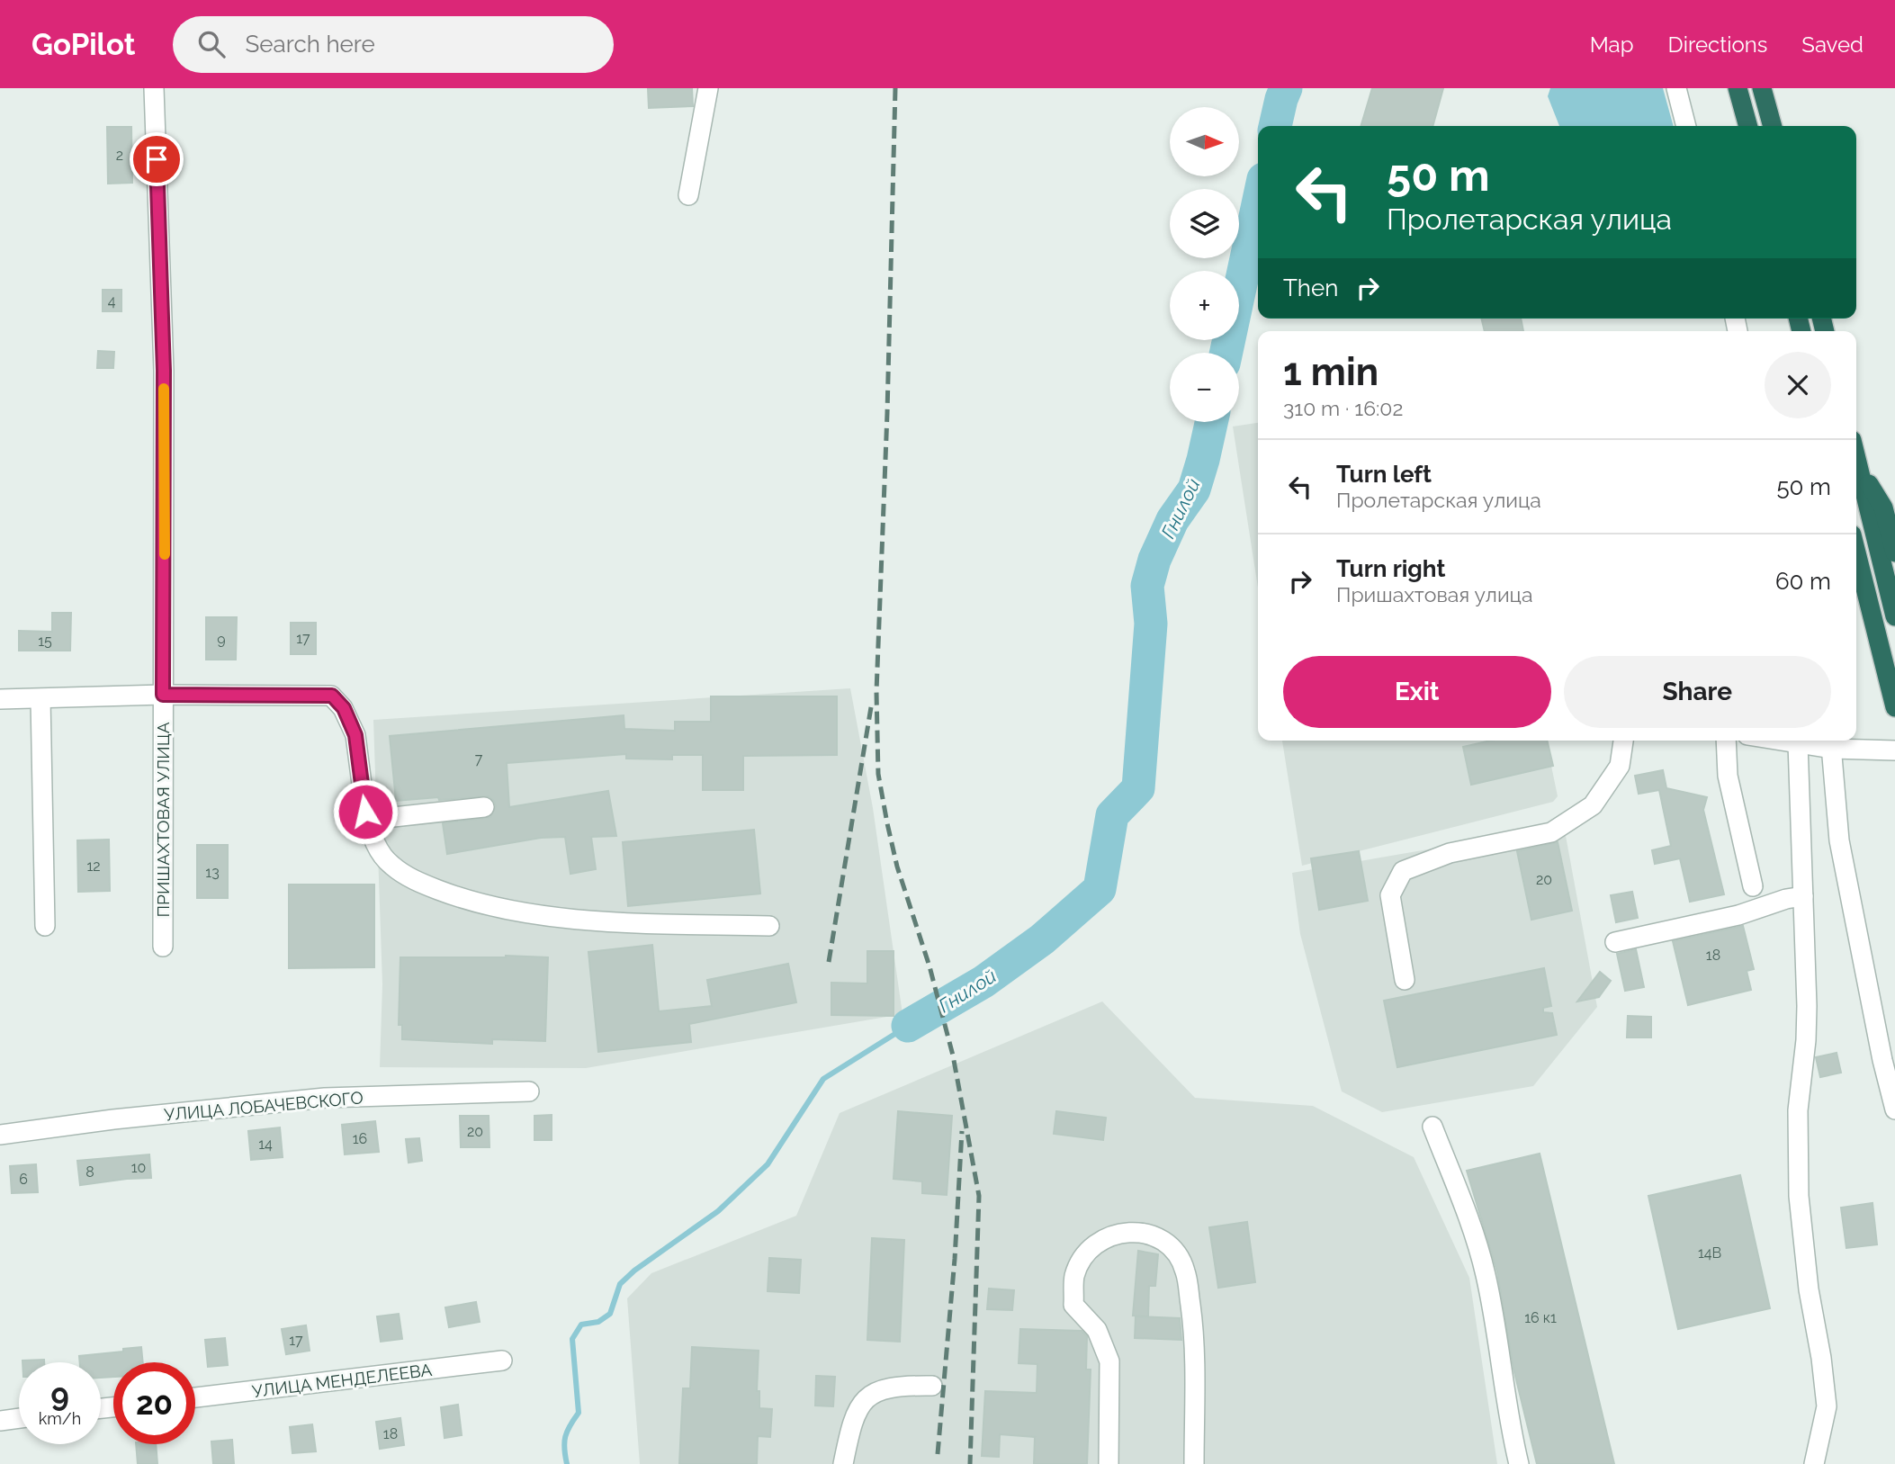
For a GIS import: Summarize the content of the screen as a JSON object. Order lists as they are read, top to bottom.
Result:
{
  "streets": {
    "street": ["ПРИШАХТОВАЯ УЛИЦА", "УЛИЦА ЛОБАЧЕВСКОГО", "УЛИЦА МЕНДЕЛЕЕВА"]
  },
  "water": ["Гнилой"],
  "house_numbers": [
    "2",
    "4",
    "17",
    "9",
    "15",
    "7",
    "12",
    "13",
    "20",
    "18",
    "20",
    "16",
    "14",
    "10",
    "8",
    "6",
    "14В",
    "16 к1",
    "17",
    "18"
  ],
  "north": "right",
  "page": {
    "header": "GoPilot",
    "search": "Search here",
    "nav": ["Map", "Directions", "Saved"],
    "map_buttons": ["+", "−"],
    "turn": ["50 m", "Пролетарская улица"],
    "then": "Then",
    "heading": ["1 min", "310 m · 16:02"],
    "list": [
      {
        "name": "Turn left",
        "note": "Пролетарская улица",
        "value": "50 m"
      },
      {
        "name": "Turn right",
        "note": "Пришахтовая улица",
        "value": "60 m"
      }
    ],
    "buttons": ["Exit", "Share"],
    "speed": "9 km/h",
    "limit": "20"
  }
}
